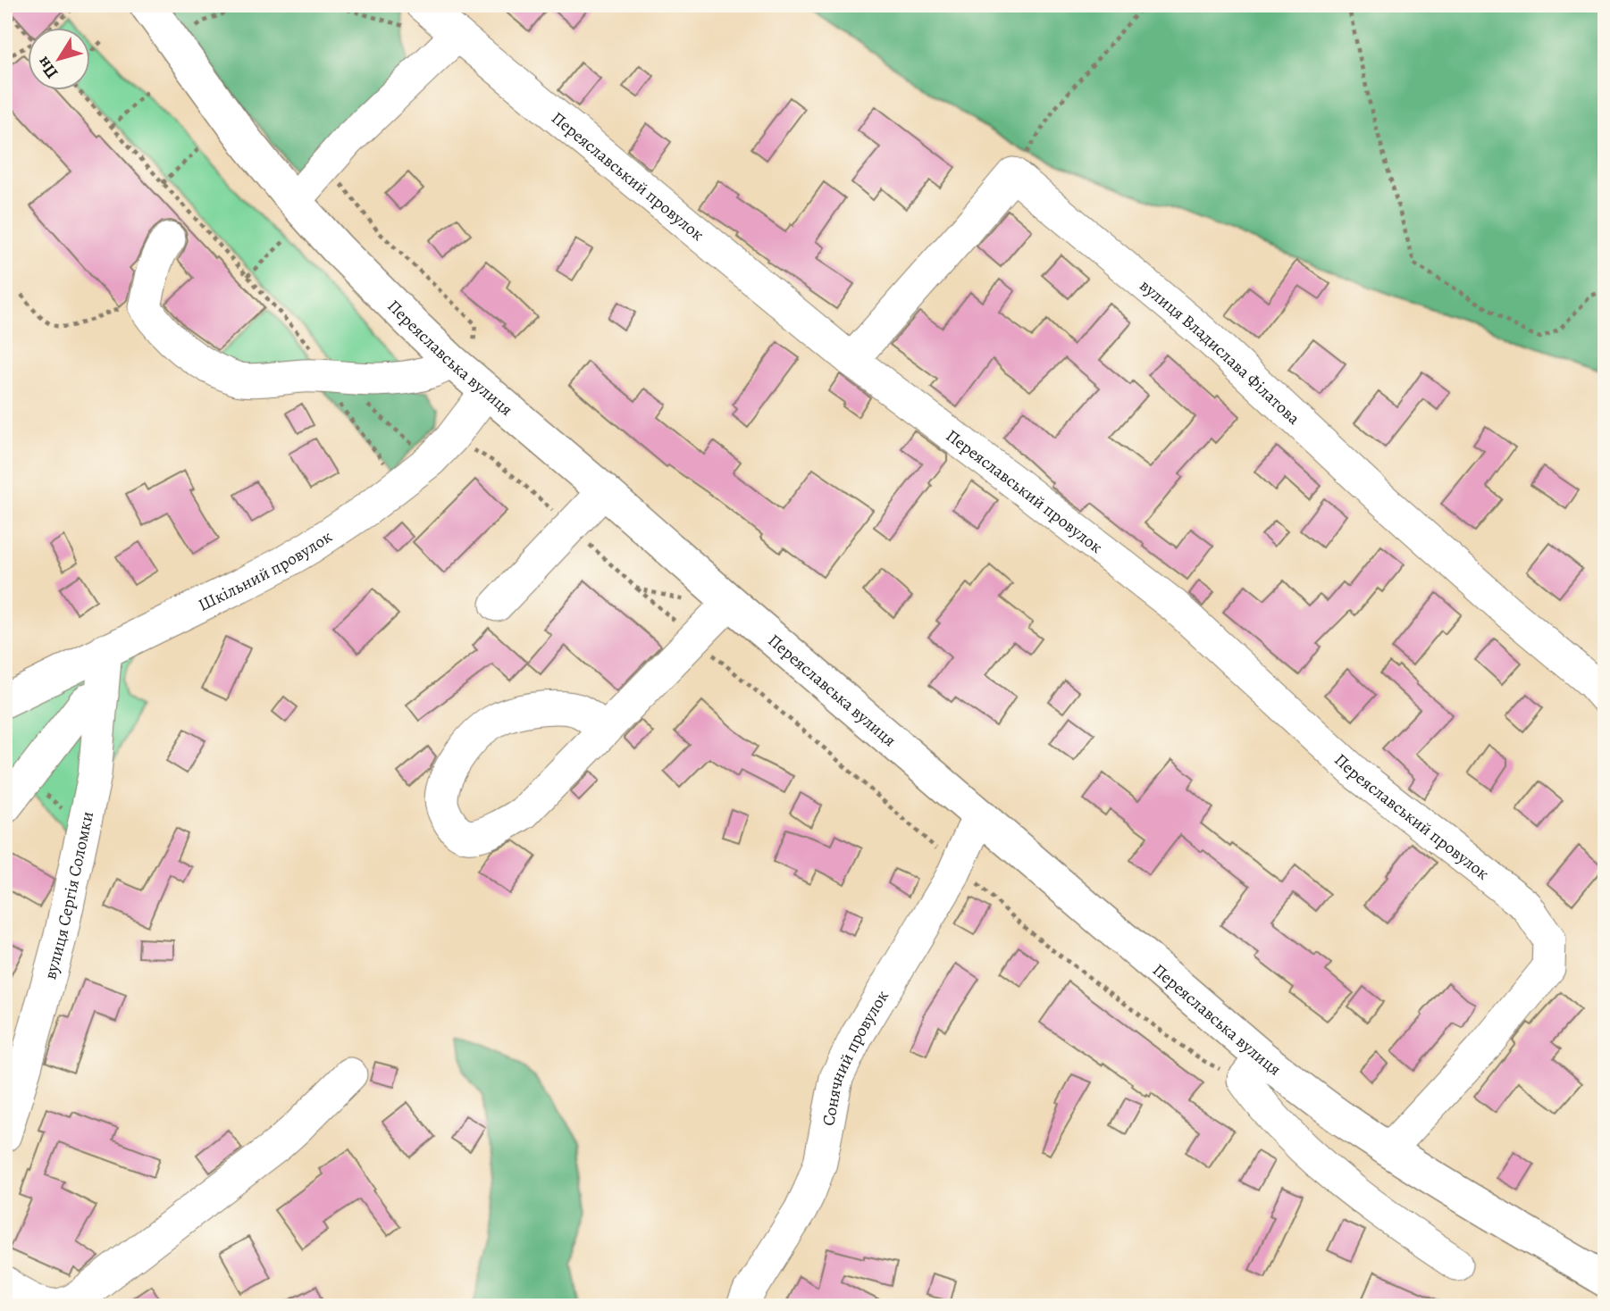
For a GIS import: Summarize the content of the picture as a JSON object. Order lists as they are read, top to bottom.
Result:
{
  "streets": {
    "main road": ["Переяславська вулиця"],
    "street": [
      "Переяславський провулок",
      "вулиця Владислава Філатова",
      "Шкільний провулок",
      "вулиця Сергія Соломки",
      "Сонячний провулок"
    ]
  },
  "crossings": [
    ["Переяславський провулок", "Переяславська вулиця"],
    ["Переяславська вулиця", "Шкільний провулок"],
    ["Переяславська вулиця", "Сонячний провулок"],
    ["Шкільний провулок", "вулиця Сергія Соломки"]
  ],
  "north": "bottom left"
}
